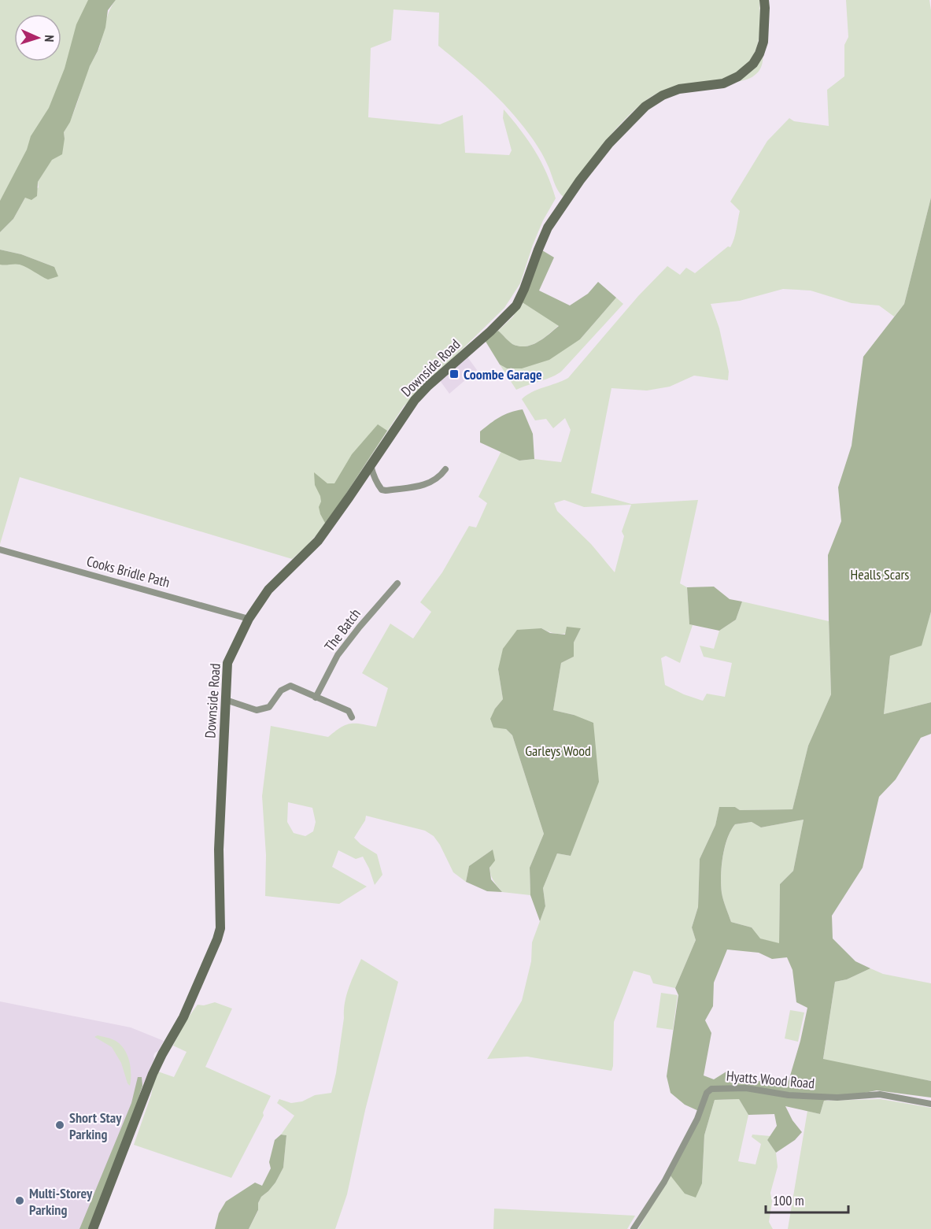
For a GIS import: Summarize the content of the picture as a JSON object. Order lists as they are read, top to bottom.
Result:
{
  "streets": {
    "street": [
      "Downside Road",
      "Cooks Bridle Path",
      "The Batch",
      "Hyatts Wood Road"
    ]
  },
  "crossings": [
    ["Downside Road", "Cooks Bridle Path"]
  ],
  "parks": ["Healls Scars", "Garleys Wood"],
  "places": {
    "transit": ["Coombe Garage"],
    "other": ["Short Stay Parking", "Multi-Storey Parking"]
  },
  "scale_bar": "100 m",
  "north": "right"
}
